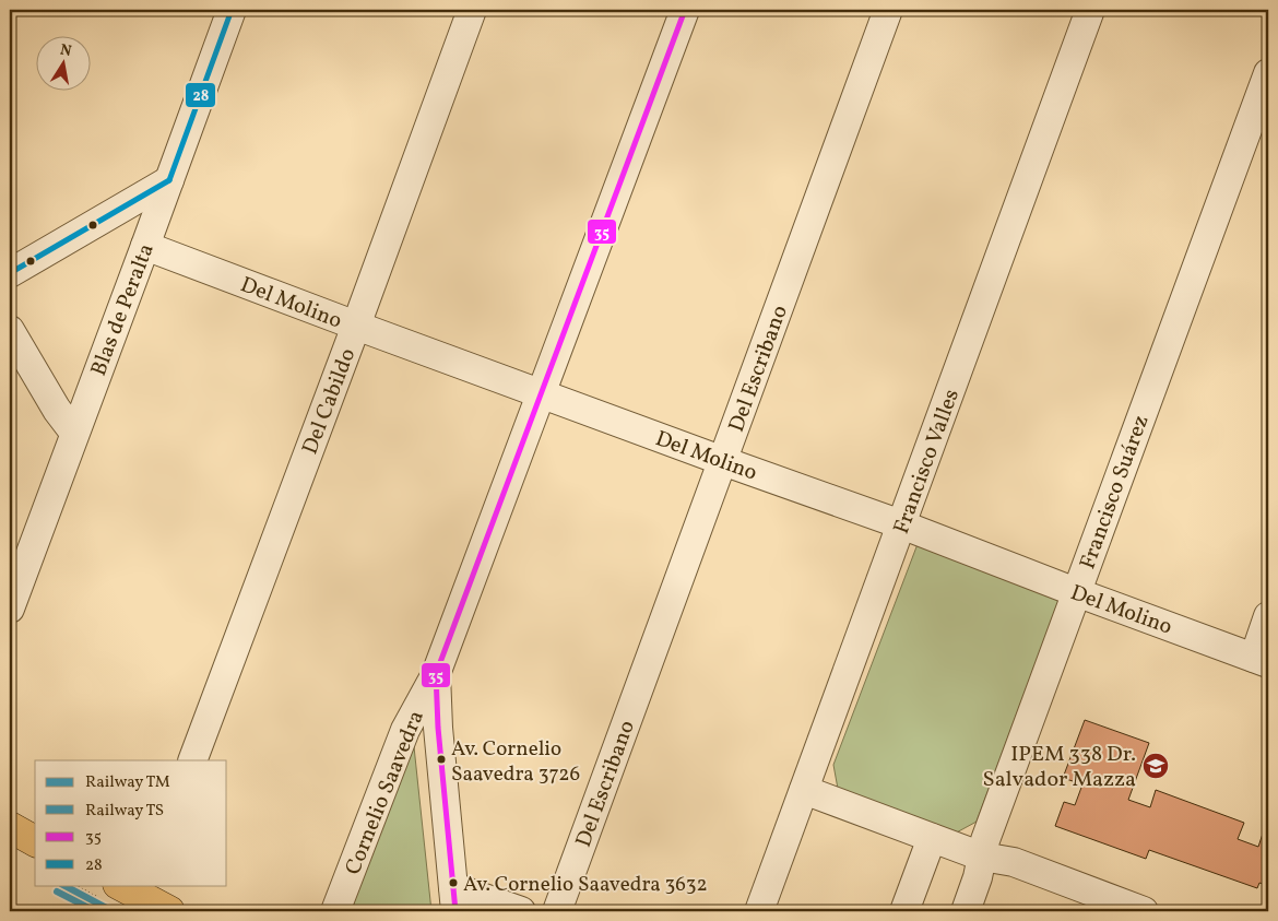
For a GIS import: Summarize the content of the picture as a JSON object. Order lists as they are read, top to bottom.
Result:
{
  "streets": {
    "street": [
      "Del Molino",
      "Blas de Peralta",
      "Del Escribano",
      "Del Cabildo",
      "Francisco Valles",
      "Francisco Suárez",
      "Cornelio Saavedra"
    ]
  },
  "crossings": [
    ["Del Molino", "Blas de Peralta"],
    ["Del Molino", "Del Escribano"],
    ["Del Molino", "Del Cabildo"],
    ["Del Molino", "Francisco Valles"],
    ["Del Molino", "Francisco Suárez"],
    ["Del Molino", "Cornelio Saavedra"]
  ],
  "places": {
    "other": ["Av. Cornelio Saavedra 3726", "Av. Cornelio Saavedra 3632"],
    "school or university": ["IPEM 338 Dr. Salvador Mazza"]
  },
  "lines": [
    "transit line 35",
    "transit line 28",
    "rail line TM",
    "rail line TS"
  ],
  "legend": [
    "Railway TM",
    "Railway TS",
    "35",
    "28"
  ],
  "north": "top"
}
